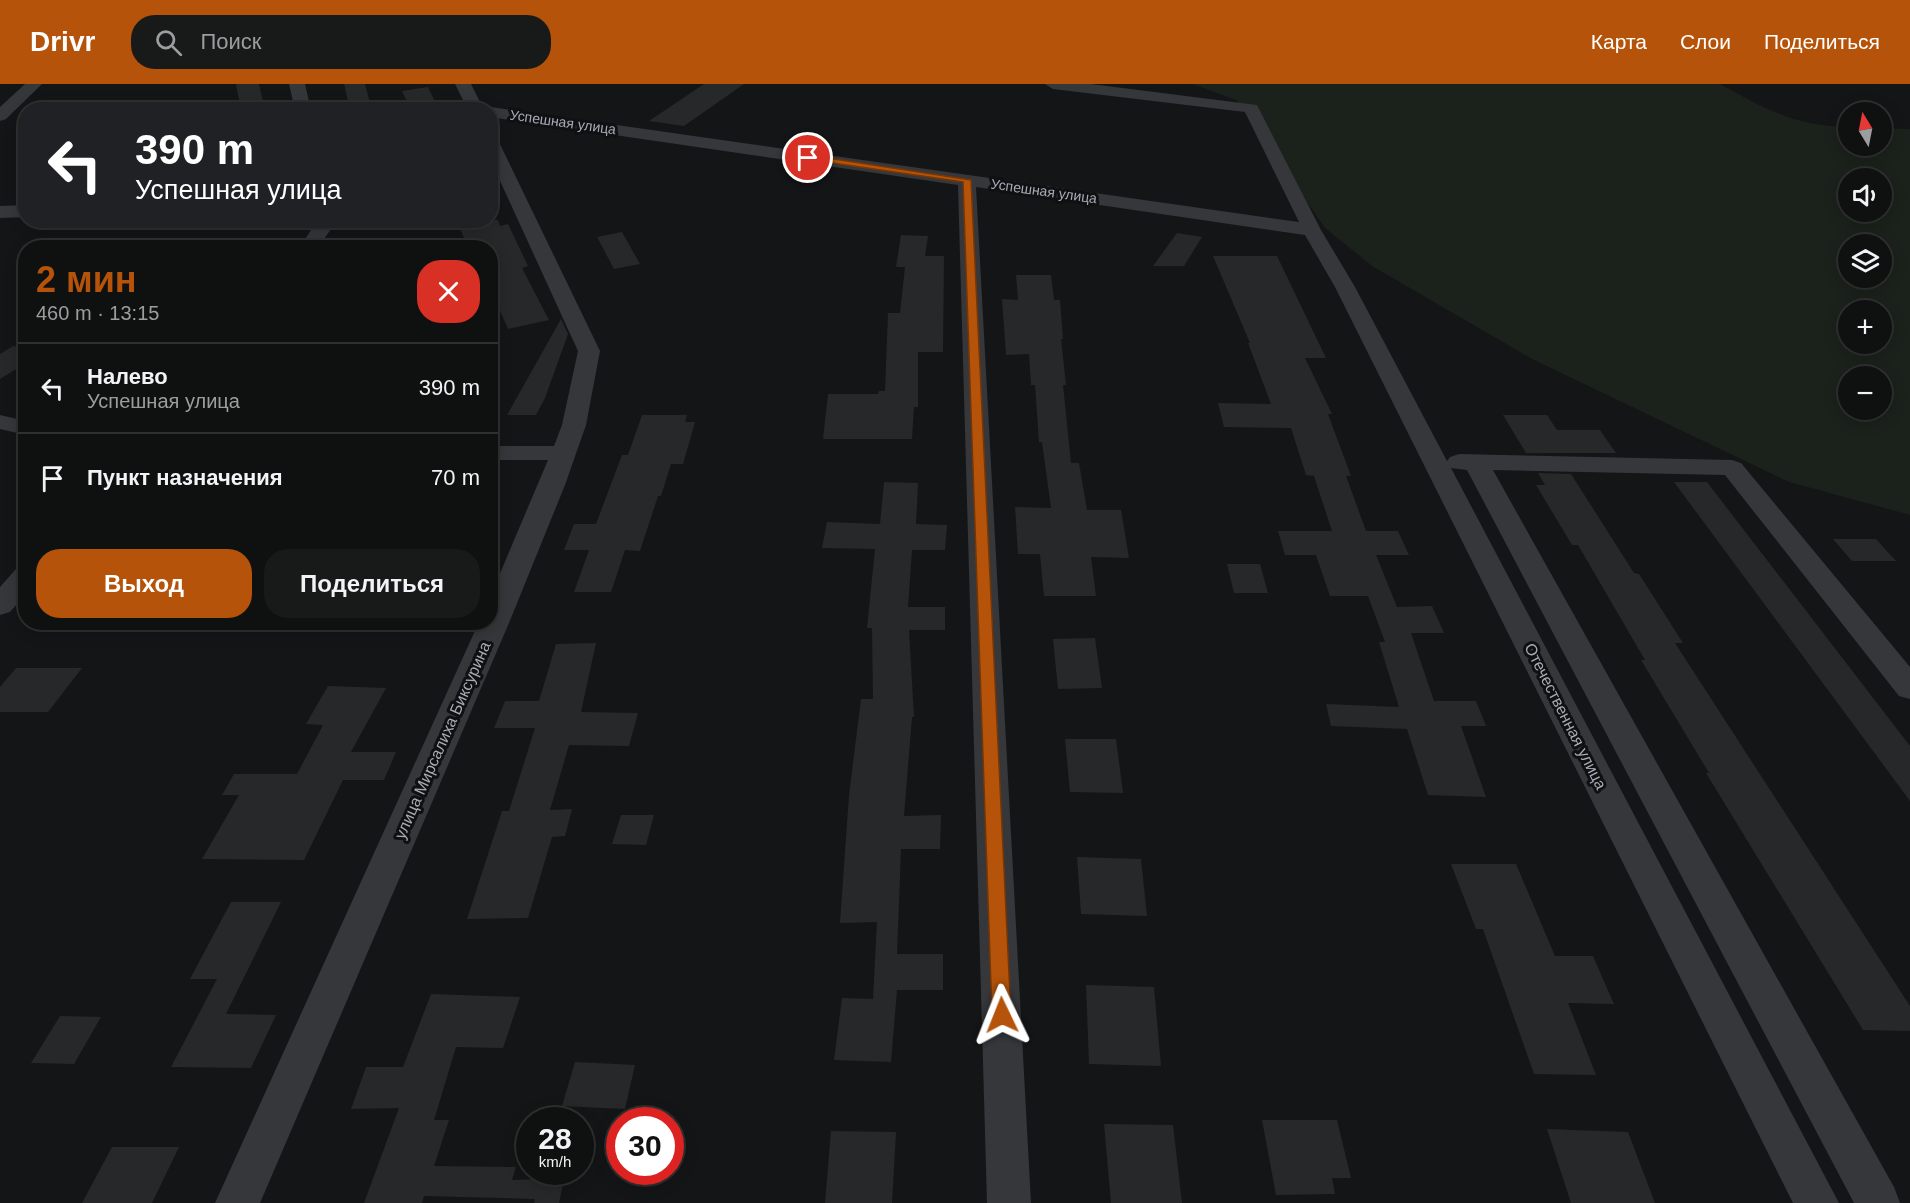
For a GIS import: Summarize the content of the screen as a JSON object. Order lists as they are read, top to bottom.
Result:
{
  "streets": {
    "street": ["Успешная улица", "Отечественная улица", "улица Мирсалиха Биксурина"]
  },
  "crossings": [
    ["Успешная улица", "Отечественная улица"]
  ],
  "north": "top",
  "page": {
    "header": "Drivr",
    "search": "Поиск",
    "nav": ["Карта", "Слои", "Поделиться"],
    "map_buttons": ["+", "−"],
    "turn": ["390 m", "Успешная улица"],
    "heading": ["2 мин", "460 m · 13:15"],
    "list": [
      {
        "name": "Налево",
        "note": "Успешная улица",
        "value": "390 m"
      },
      {
        "name": "Пункт назначения",
        "value": "70 m"
      }
    ],
    "buttons": ["Выход", "Поделиться"],
    "speed": "28 km/h",
    "limit": "30"
  }
}
